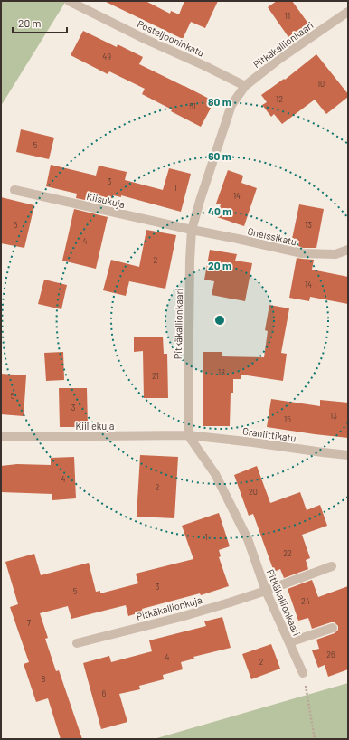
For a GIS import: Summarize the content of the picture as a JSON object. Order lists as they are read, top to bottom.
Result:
{
  "streets": {
    "street": [
      "Posteljooninkatu",
      "Pitkäkallionkaari",
      "Kiisukuja",
      "Gneissikatu",
      "Kiillekuja",
      "Graniittikatu",
      "Pitkäkallionkuja"
    ]
  },
  "crossings": [
    ["Posteljooninkatu", "Pitkäkallionkaari"],
    ["Pitkäkallionkaari", "Kiisukuja"],
    ["Pitkäkallionkaari", "Gneissikatu"],
    ["Pitkäkallionkaari", "Kiillekuja"],
    ["Pitkäkallionkaari", "Graniittikatu"],
    ["Pitkäkallionkaari", "Pitkäkallionkuja"],
    ["Kiisukuja", "Gneissikatu"],
    ["Kiillekuja", "Graniittikatu"]
  ],
  "house_numbers": [
    "11",
    "49",
    "10",
    "12",
    "51",
    "5",
    "3",
    "1",
    "14",
    "6",
    "13",
    "4",
    "2",
    "14",
    "18",
    "21",
    "5",
    "3",
    "13",
    "15",
    "4",
    "2",
    "20",
    "1",
    "22",
    "3",
    "5",
    "24",
    "7",
    "26",
    "4",
    "2",
    "8",
    "6"
  ],
  "scale_bar": "20 m",
  "rings": [
    "80 m",
    "60 m",
    "40 m",
    "20 m"
  ]
}
